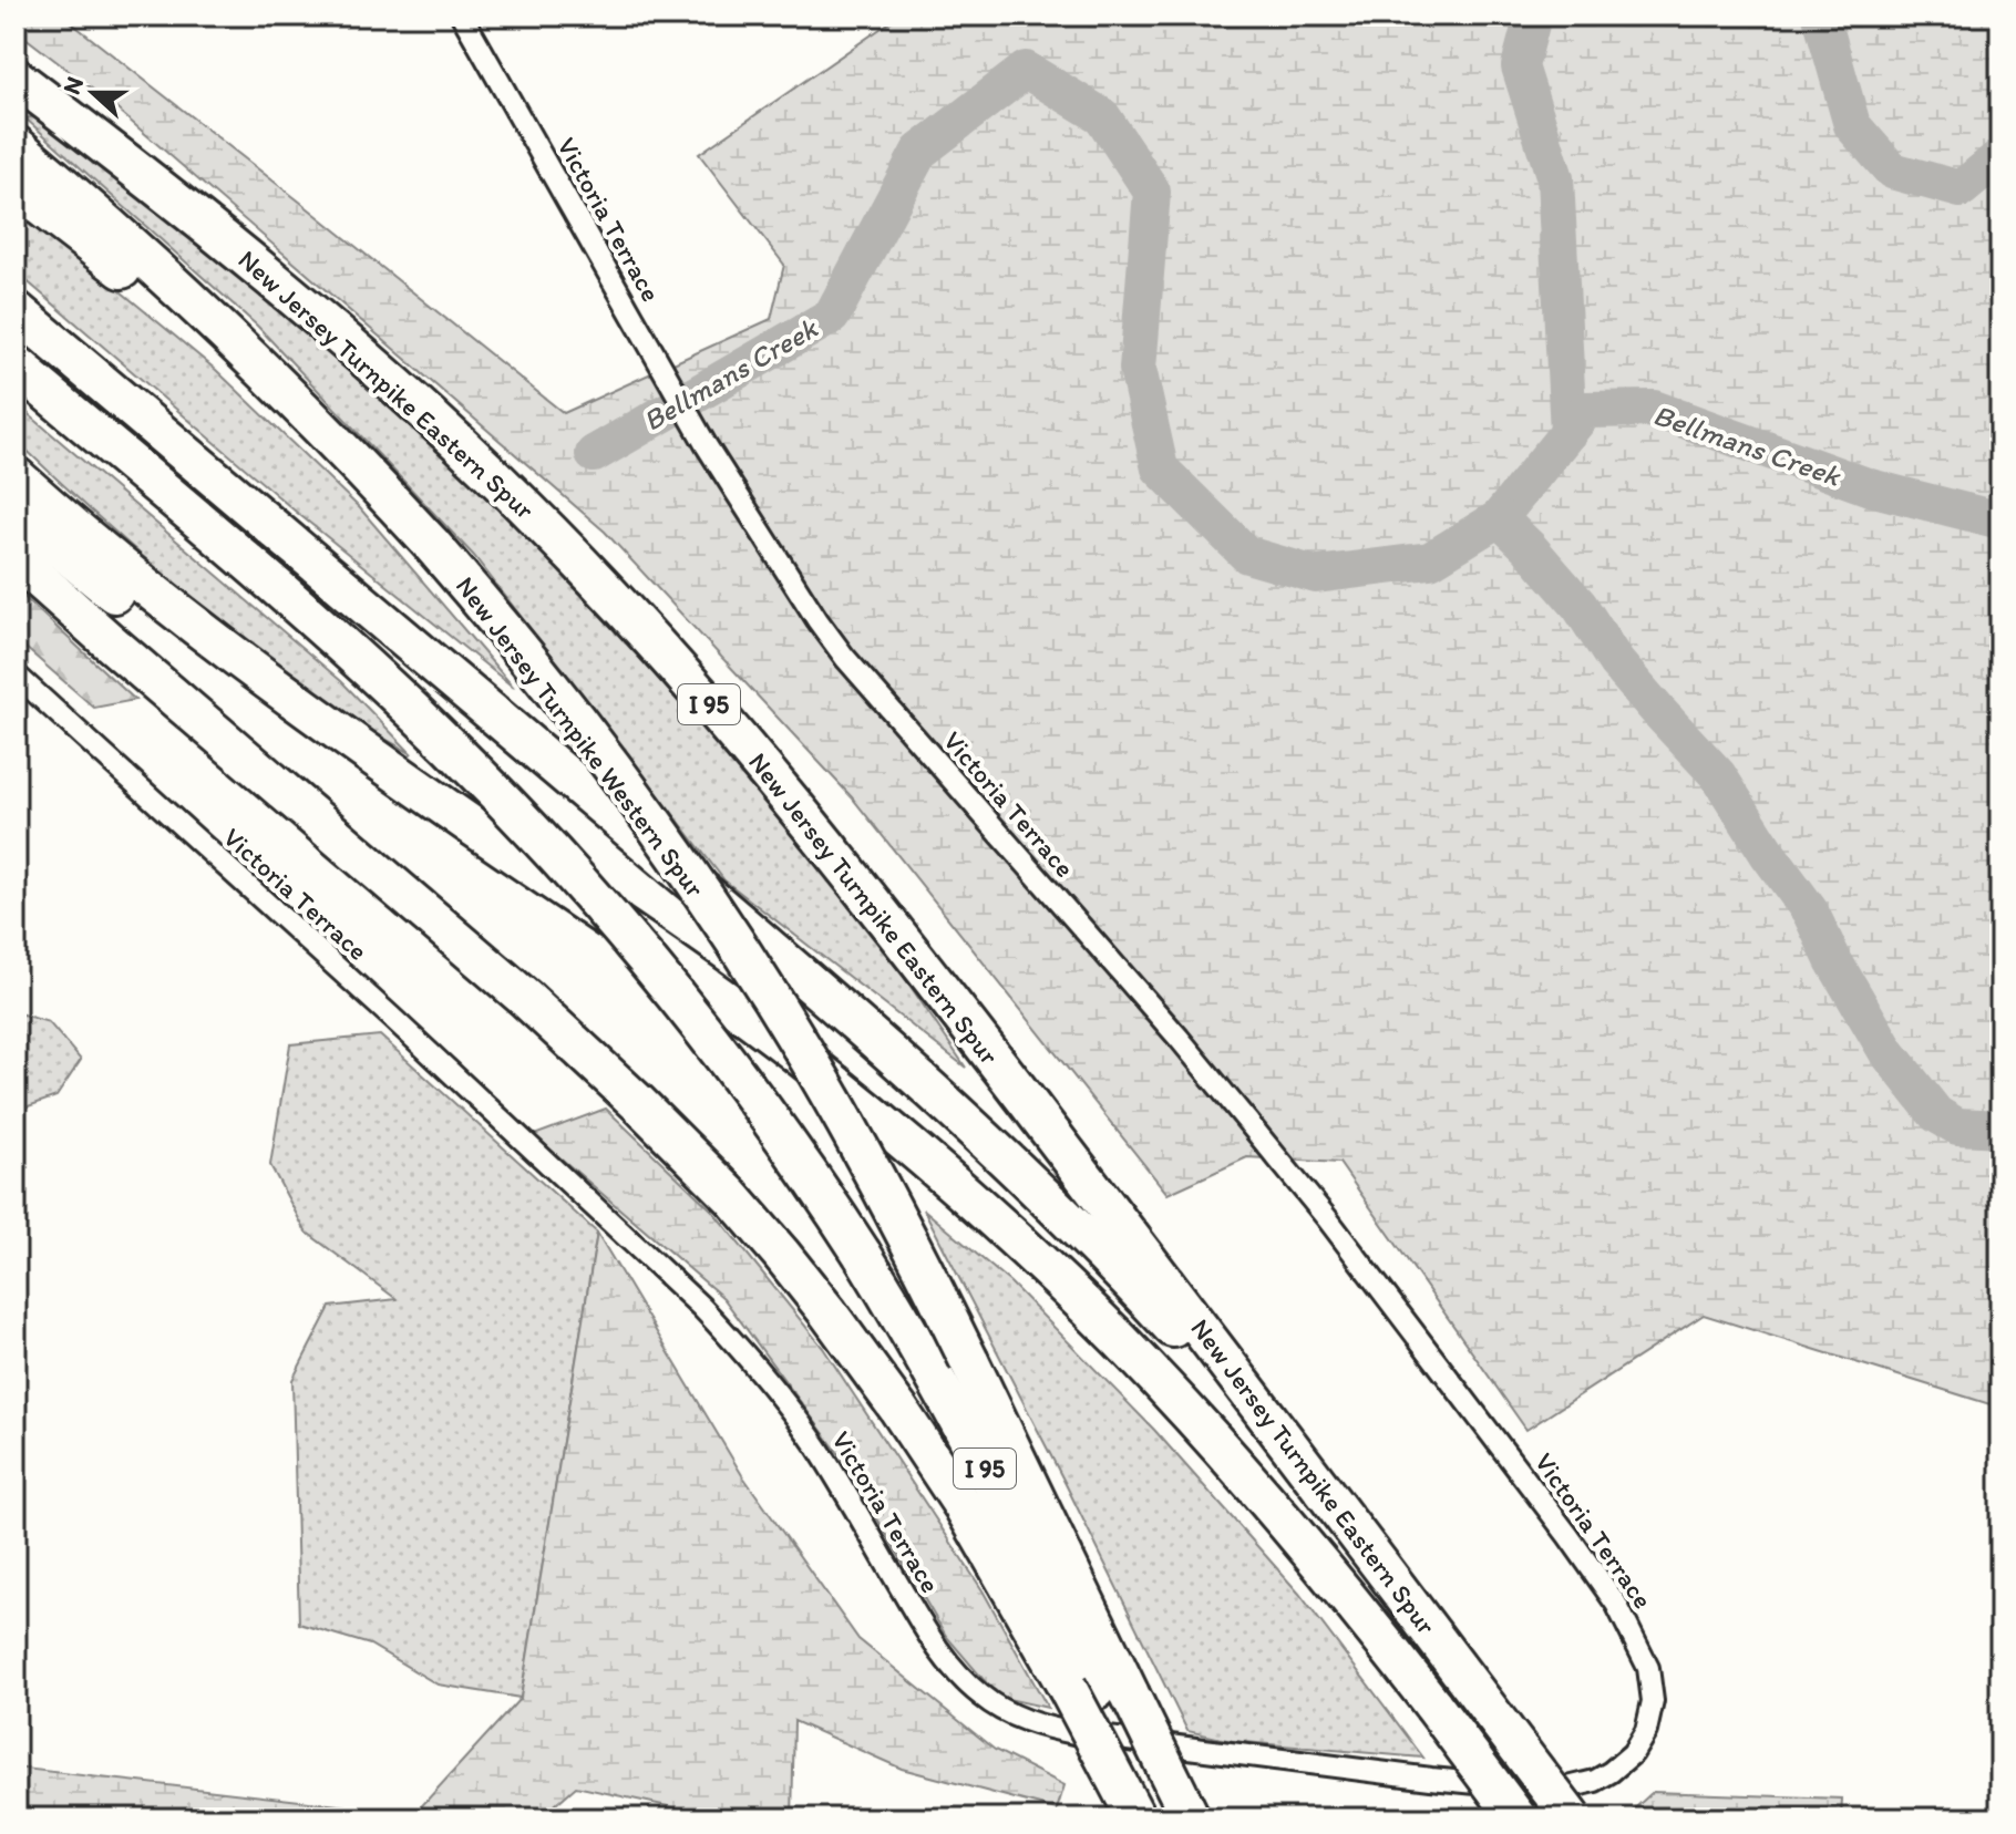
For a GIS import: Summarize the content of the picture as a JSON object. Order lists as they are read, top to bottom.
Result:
{
  "streets": {
    "highway": ["New Jersey Turnpike Eastern Spur", "I 95", "New Jersey Turnpike Western Spur"],
    "street": ["Victoria Terrace"]
  },
  "water": ["Bellmans Creek"],
  "north": "left"
}
